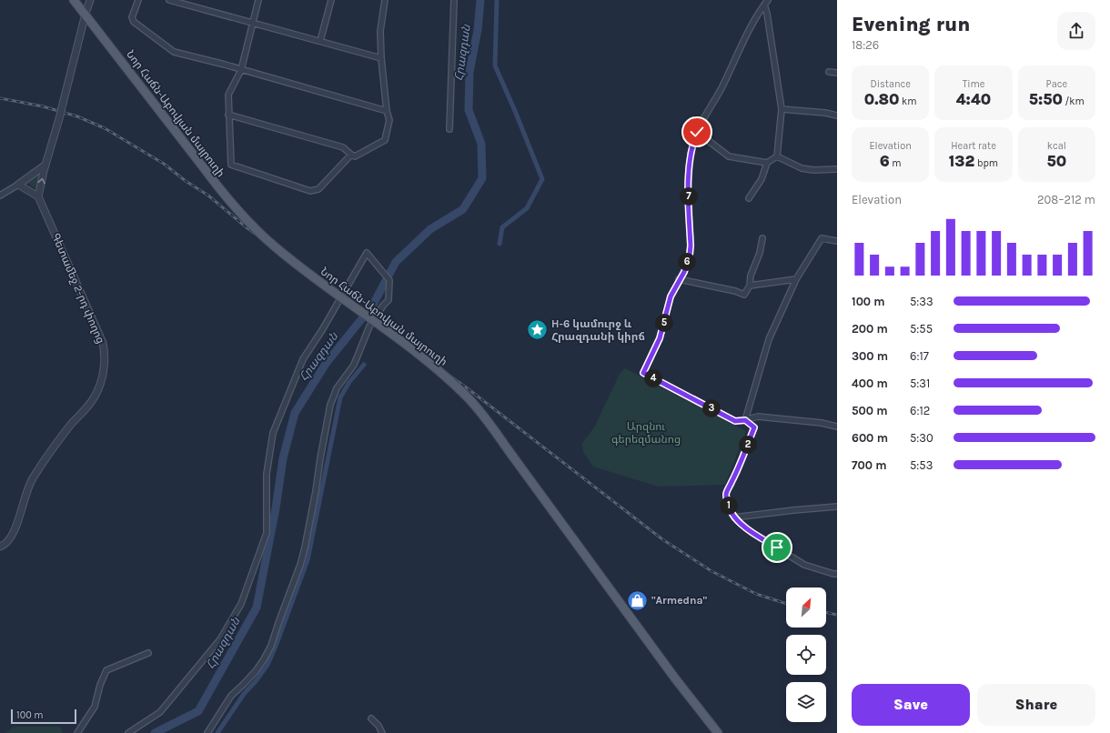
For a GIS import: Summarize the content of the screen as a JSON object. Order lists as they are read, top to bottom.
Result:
{
  "streets": {
    "main road": ["Նոր Հաճն-Աբովյան մայրուղի"],
    "street": ["Գետամեջ 2-րդ փողոց"]
  },
  "water": ["Հրազդան"],
  "parks": ["Արզնու գերեզմանոց"],
  "places": {
    "place": ["H-6 կամուրջ և Հրազդանի կիրճ"],
    "shop": ["\"Armedna\""]
  },
  "scale_bar": "100 m",
  "north": "top right",
  "page": {
    "heading": ["Evening run", "18:26"],
    "stats": [
      ["Distance", "0.80 km"],
      ["Time", "4:40"],
      ["Pace", "5:50 /km"],
      ["Elevation", "6 m"],
      ["Heart rate", "132 bpm"],
      ["kcal", "50"]
    ],
    "chart": ["Elevation", "208–212 m"],
    "pins": [
      "7",
      "6",
      "5",
      "4",
      "3",
      "2",
      "1"
    ],
    "list": [
      {
        "name": "100 m",
        "note": "5:33"
      },
      {
        "name": "200 m",
        "note": "5:55"
      },
      {
        "name": "300 m",
        "note": "6:17"
      },
      {
        "name": "400 m",
        "note": "5:31"
      },
      {
        "name": "500 m",
        "note": "6:12"
      },
      {
        "name": "600 m",
        "note": "5:30"
      },
      {
        "name": "700 m",
        "note": "5:53"
      }
    ],
    "buttons": ["Save", "Share"],
    "scale": "100 m"
  }
}
